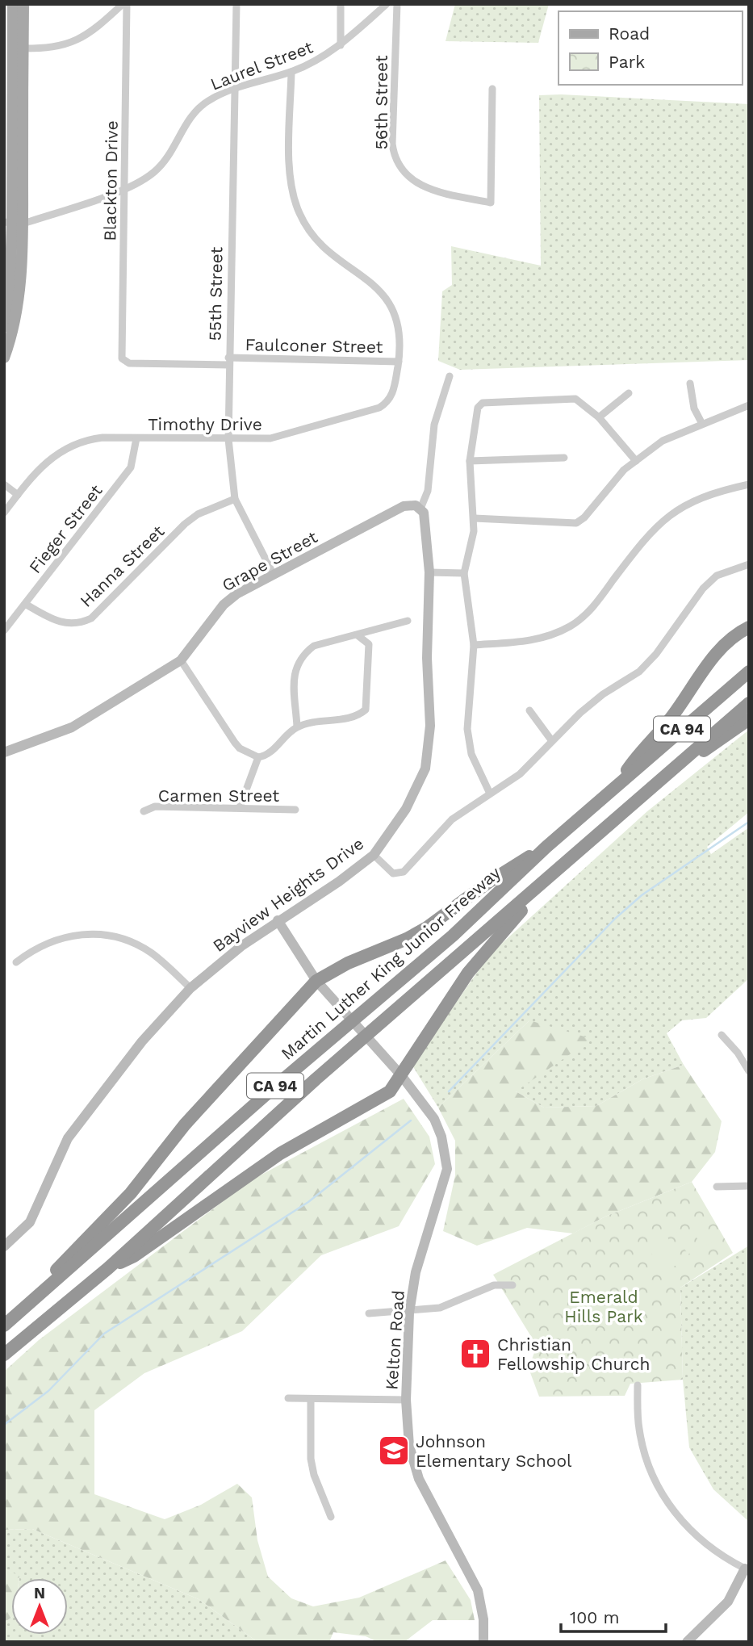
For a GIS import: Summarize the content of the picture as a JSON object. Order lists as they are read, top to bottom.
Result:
{
  "streets": {
    "highway": ["CA 94", "Martin Luther King Junior Freeway"],
    "street": [
      "Laurel Street",
      "56th Street",
      "Blackton Drive",
      "55th Street",
      "Faulconer Street",
      "Timothy Drive",
      "Fieger Street",
      "Grape Street",
      "Hanna Street",
      "Carmen Street",
      "Bayview Heights Drive",
      "Kelton Road"
    ]
  },
  "crossings": [
    ["Laurel Street", "Blackton Drive"],
    ["Laurel Street", "55th Street"],
    ["Laurel Street", "Timothy Drive"],
    ["Blackton Drive", "Faulconer Street"],
    ["55th Street", "Faulconer Street"],
    ["55th Street", "Timothy Drive"],
    ["55th Street", "Grape Street"],
    ["55th Street", "Hanna Street"],
    ["Faulconer Street", "Timothy Drive"],
    ["Timothy Drive", "Fieger Street"],
    ["Fieger Street", "Hanna Street"],
    ["Grape Street", "Bayview Heights Drive"],
    ["Bayview Heights Drive", "Kelton Road"]
  ],
  "parks": ["Emerald Hills Park"],
  "places": {
    "church": ["Christian Fellowship Church"],
    "school or university": ["Johnson Elementary School"]
  },
  "legend": ["Road", "Park"],
  "scale_bar": "100 m",
  "north": "top"
}
